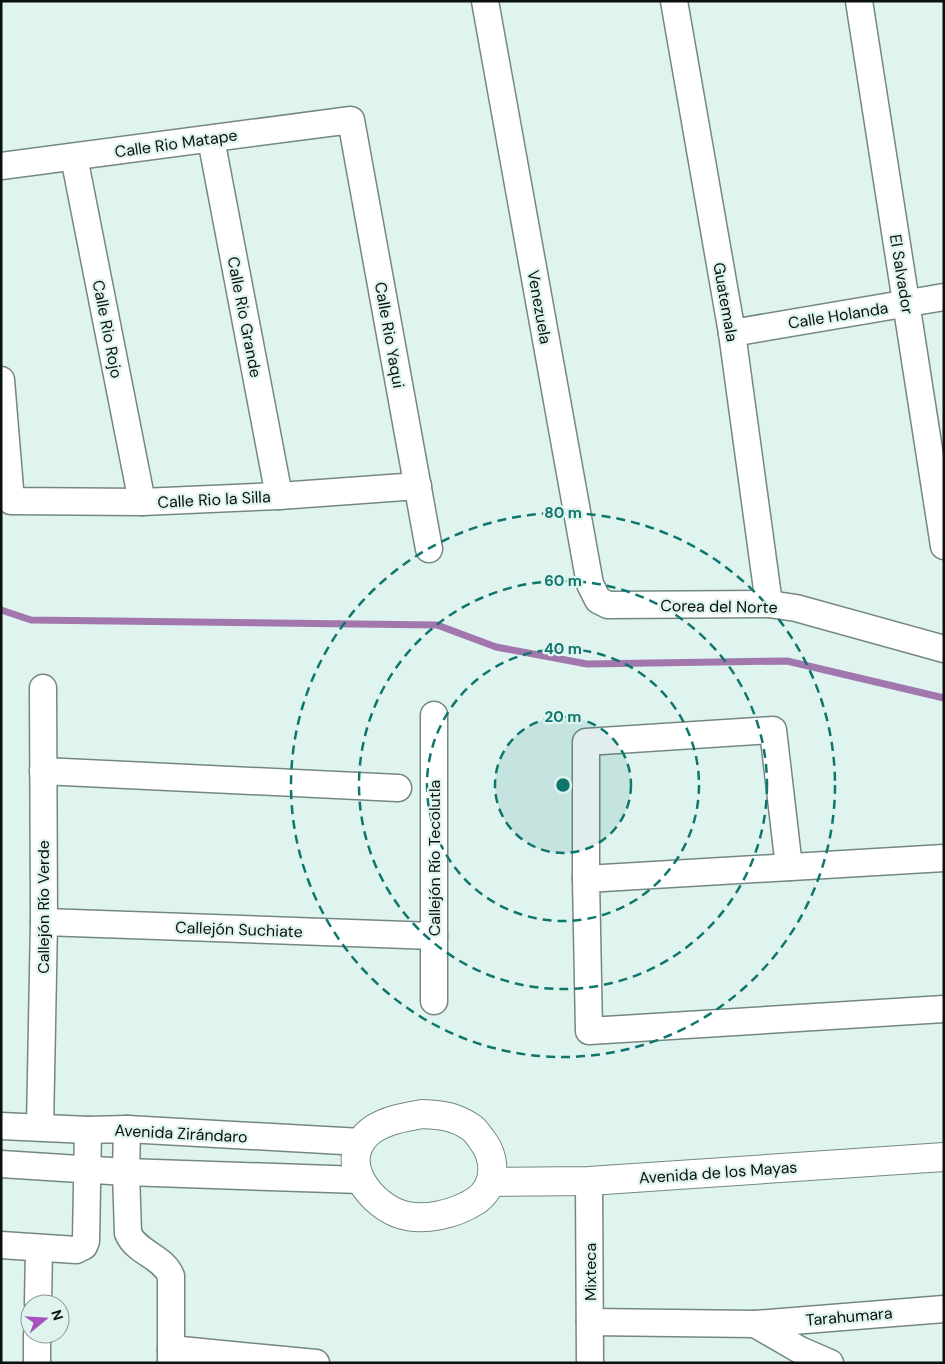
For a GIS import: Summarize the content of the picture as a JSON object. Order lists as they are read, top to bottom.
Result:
{
  "streets": {
    "street": [
      "Calle Rio Matape",
      "El Salvador",
      "Guatemala",
      "Venezuela",
      "Calle Holanda",
      "Calle Rio Grande",
      "Calle Rio Rojo",
      "Calle Rio Yaqui",
      "Calle Rio la Silla",
      "Corea del Norte",
      "Callejón Río Tecolutla",
      "Callejón Río Verde",
      "Callejón Suchiate",
      "Avenida Zirándaro",
      "Avenida de los Mayas",
      "Mixteca",
      "Tarahumara"
    ]
  },
  "crossings": [
    ["Calle Rio Matape", "Calle Rio Grande"],
    ["Calle Rio Matape", "Calle Rio Rojo"],
    ["Calle Rio Matape", "Calle Rio Yaqui"],
    ["El Salvador", "Calle Holanda"],
    ["Guatemala", "Calle Holanda"],
    ["Guatemala", "Corea del Norte"],
    ["Venezuela", "Corea del Norte"],
    ["Calle Rio Grande", "Calle Rio la Silla"],
    ["Calle Rio Rojo", "Calle Rio la Silla"],
    ["Calle Rio Yaqui", "Calle Rio la Silla"],
    ["Callejón Río Tecolutla", "Callejón Suchiate"],
    ["Callejón Río Verde", "Callejón Suchiate"],
    ["Callejón Río Verde", "Avenida Zirándaro"],
    ["Avenida Zirándaro", "Avenida de los Mayas"],
    ["Avenida de los Mayas", "Mixteca"],
    ["Mixteca", "Tarahumara"]
  ],
  "north": "right",
  "rings": [
    "80 m",
    "60 m",
    "40 m",
    "20 m"
  ]
}
